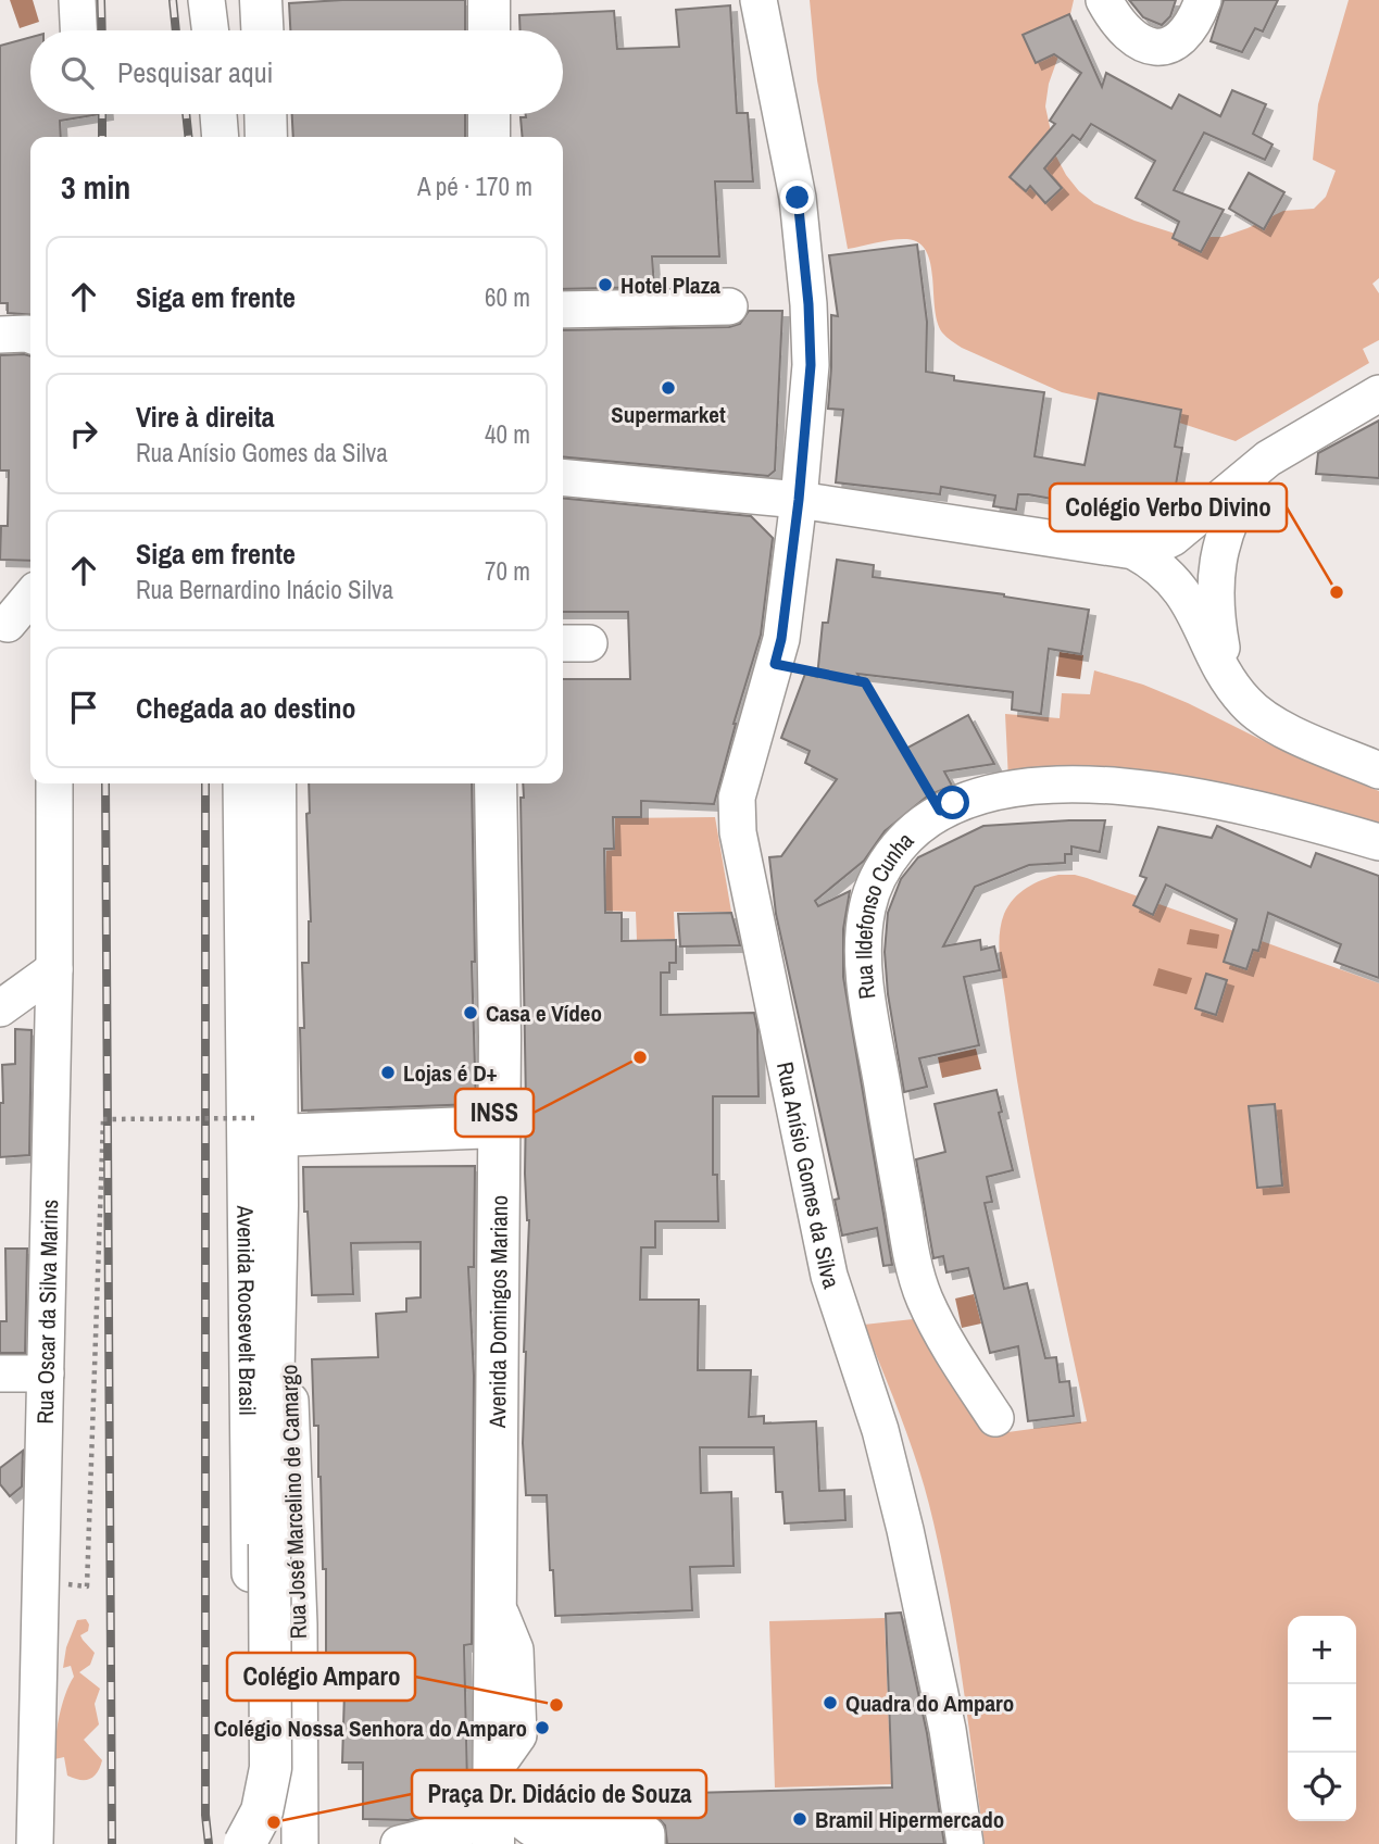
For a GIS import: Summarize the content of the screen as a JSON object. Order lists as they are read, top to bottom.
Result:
{
  "streets": {
    "main road": ["Avenida Domingos Mariano", "Rua José Marcelino de Camargo"],
    "street": [
      "Rua Ildefonso Cunha",
      "Rua Anísio Gomes da Silva",
      "Rua Oscar da Silva Marins",
      "Avenida Roosevelt Brasil"
    ]
  },
  "places": [
    "Hotel Plaza",
    "Supermarket",
    "Colégio Verbo Divino",
    "Casa e Vídeo",
    "INSS",
    "Lojas é D+",
    "Quadra do Amparo",
    "Colégio Amparo",
    "Colégio Nossa Senhora do Amparo",
    "Bramil Hipermercado",
    "Praça Dr. Didácio de Souza"
  ],
  "page": {
    "search": "Pesquisar aqui",
    "heading": ["3 min", "A pé · 170 m"],
    "list": [
      ["Siga em frente", "60 m"],
      ["Vire à direita", "Rua Anísio Gomes da Silva", "40 m"],
      ["Siga em frente", "Rua Bernardino Inácio Silva", "70 m"],
      "Chegada ao destino"
    ],
    "map_buttons": ["+", "−"]
  }
}
